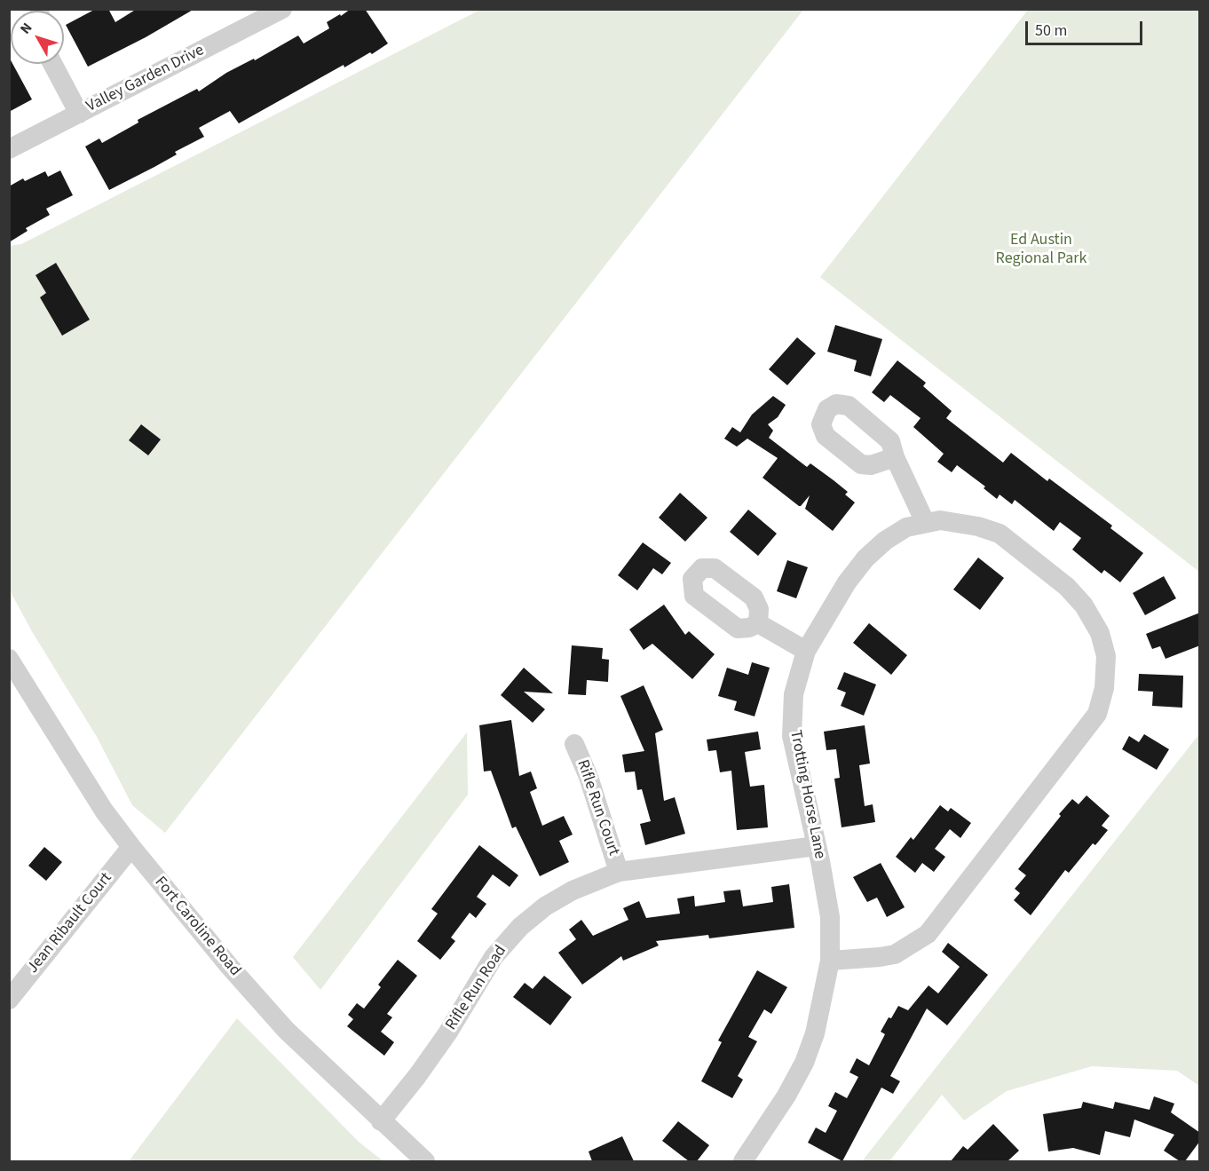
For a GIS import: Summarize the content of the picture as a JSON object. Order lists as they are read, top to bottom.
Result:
{
  "streets": {
    "street": [
      "Valley Garden Drive",
      "Trotting Horse Lane",
      "Rifle Run Court",
      "Jean Ribault Court",
      "Fort Caroline Road",
      "Rifle Run Road"
    ]
  },
  "crossings": [
    ["Trotting Horse Lane", "Rifle Run Road"],
    ["Rifle Run Court", "Rifle Run Road"],
    ["Jean Ribault Court", "Fort Caroline Road"],
    ["Fort Caroline Road", "Rifle Run Road"]
  ],
  "parks": ["Ed Austin Regional Park"],
  "scale_bar": "50 m",
  "north": "top left"
}
